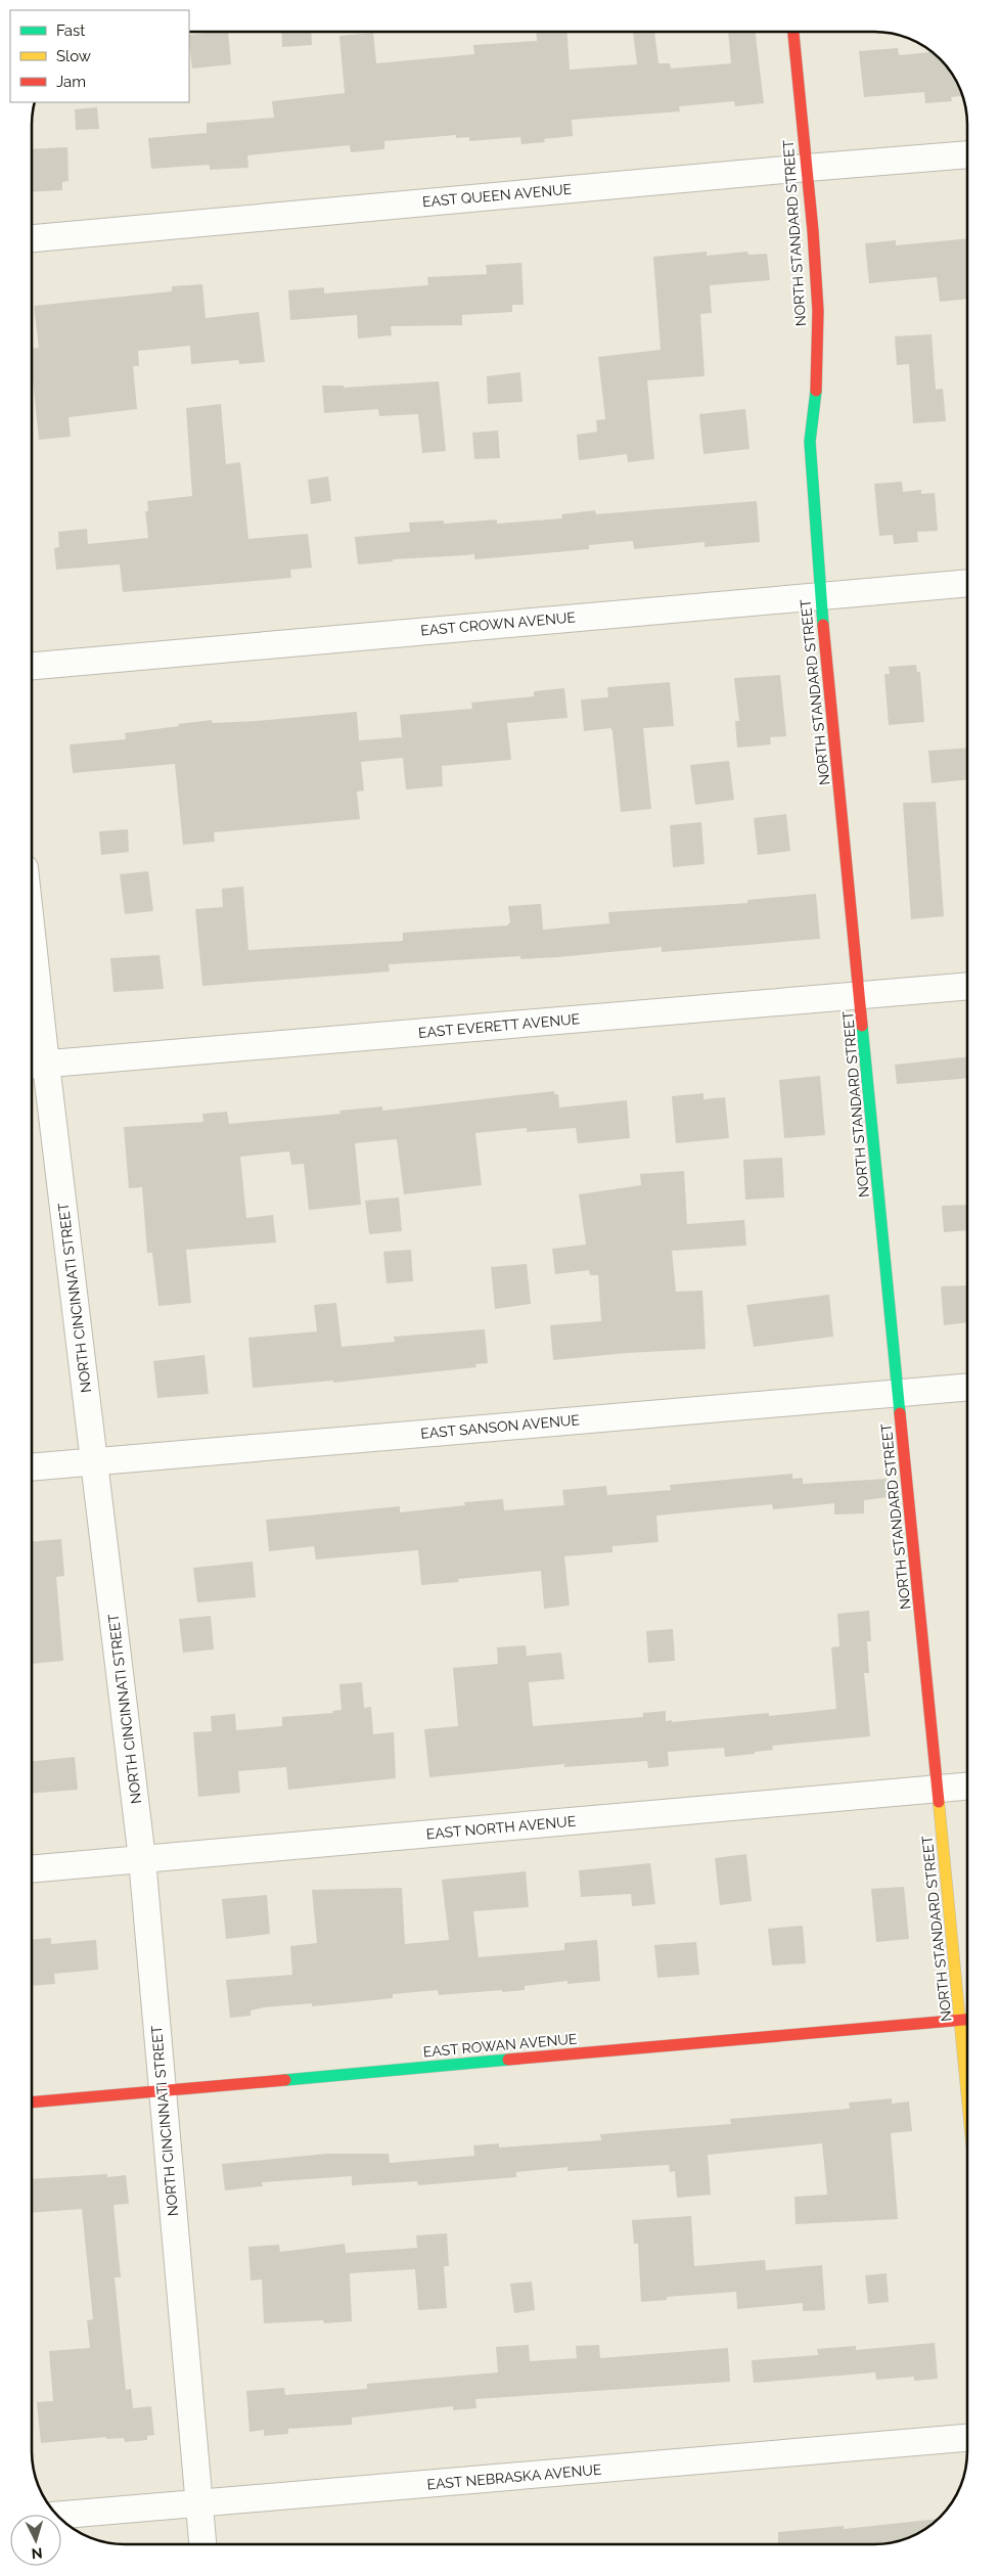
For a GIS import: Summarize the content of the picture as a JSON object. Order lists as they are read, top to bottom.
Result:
{
  "streets": {
    "street": [
      "EAST QUEEN AVENUE",
      "NORTH STANDARD STREET",
      "EAST CROWN AVENUE",
      "EAST EVERETT AVENUE",
      "NORTH CINCINNATI STREET",
      "EAST SANSON AVENUE",
      "EAST NORTH AVENUE",
      "EAST ROWAN AVENUE",
      "EAST NEBRASKA AVENUE"
    ]
  },
  "crossings": [
    ["EAST QUEEN AVENUE", "NORTH STANDARD STREET"],
    ["NORTH STANDARD STREET", "EAST CROWN AVENUE"],
    ["NORTH STANDARD STREET", "EAST EVERETT AVENUE"],
    ["NORTH STANDARD STREET", "EAST SANSON AVENUE"],
    ["NORTH STANDARD STREET", "EAST NORTH AVENUE"],
    ["NORTH STANDARD STREET", "EAST ROWAN AVENUE"],
    ["EAST EVERETT AVENUE", "NORTH CINCINNATI STREET"],
    ["NORTH CINCINNATI STREET", "EAST SANSON AVENUE"],
    ["NORTH CINCINNATI STREET", "EAST NORTH AVENUE"],
    ["NORTH CINCINNATI STREET", "EAST ROWAN AVENUE"],
    ["NORTH CINCINNATI STREET", "EAST NEBRASKA AVENUE"]
  ],
  "legend": ["Fast", "Slow", "Jam"],
  "north": "bottom"
}
